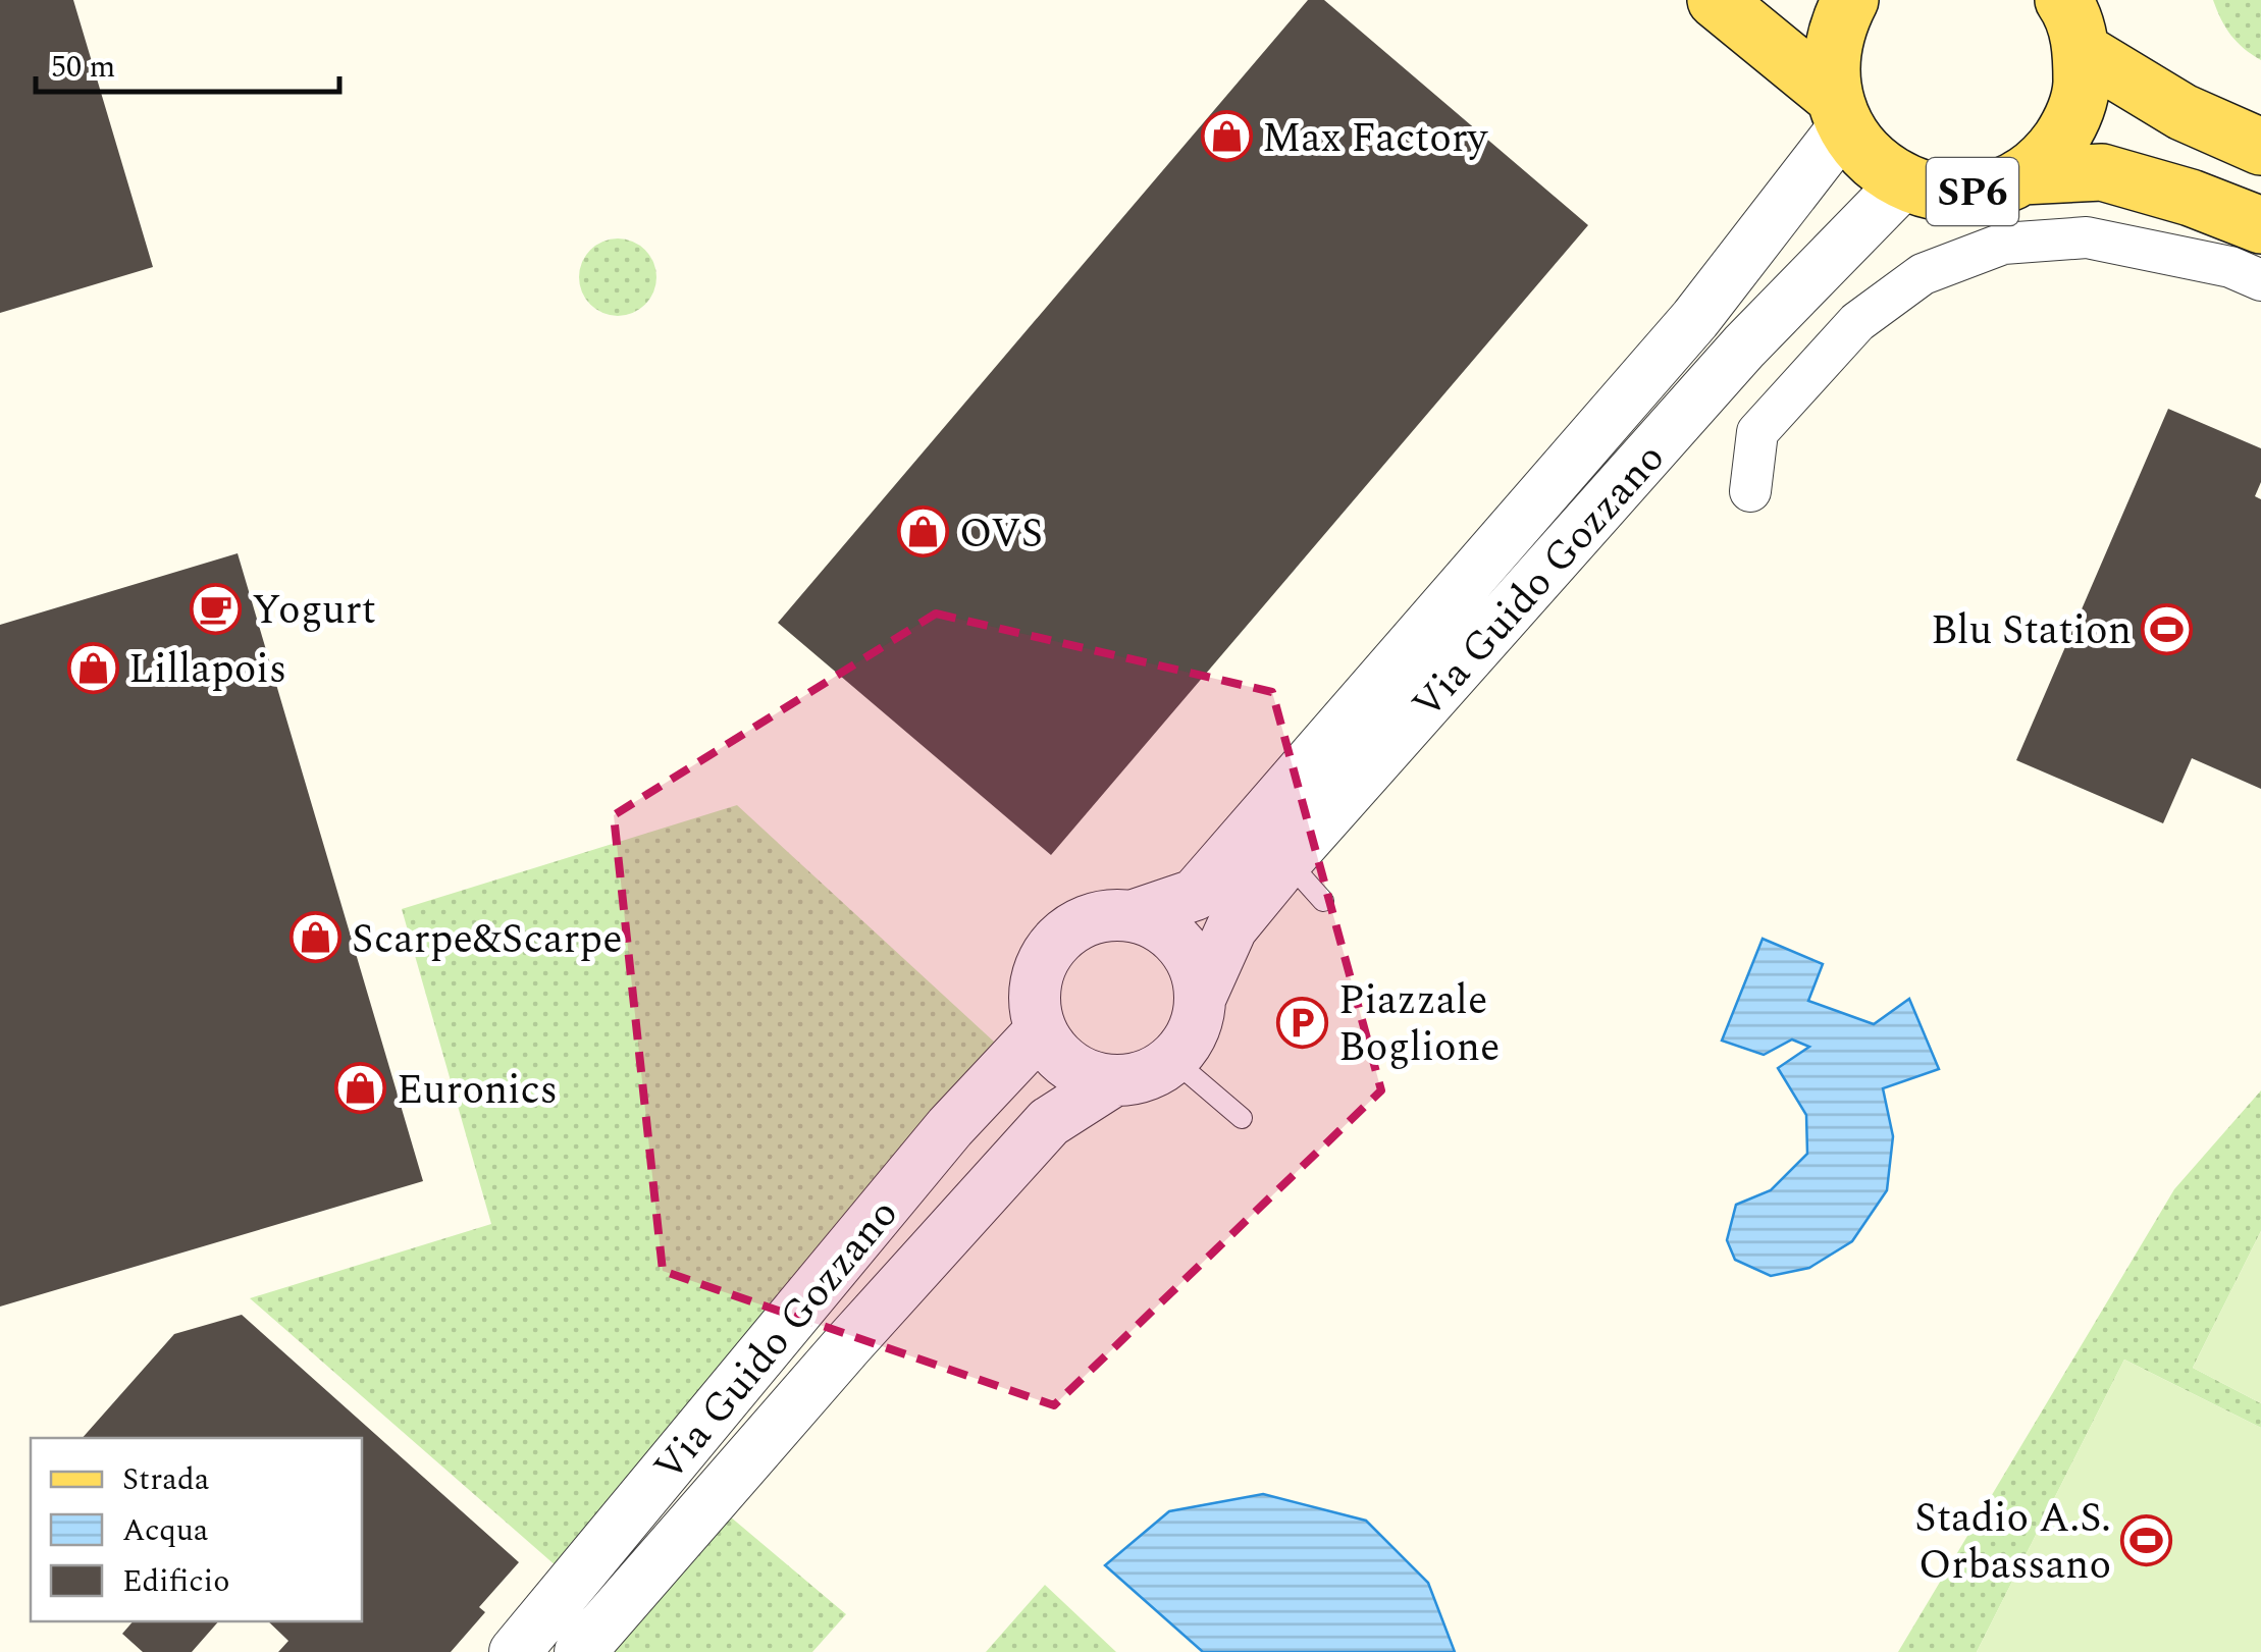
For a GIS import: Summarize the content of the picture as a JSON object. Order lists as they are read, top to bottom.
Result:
{
  "streets": {
    "main road": ["SP6"],
    "street": ["Via Guido Gozzano"]
  },
  "crossings": [
    ["SP6", "Via Guido Gozzano"]
  ],
  "places": {
    "shop": [
      "Max Factory",
      "OVS",
      "Lillapois",
      "Scarpe&Scarpe",
      "Euronics"
    ],
    "cafe": ["Yogurt"],
    "sports": ["Blu Station", "Stadio A.S. Orbassano"],
    "parking": ["Piazzale Boglione"]
  },
  "legend": ["Strada", "Acqua", "Edificio"],
  "scale_bar": "50 m"
}
